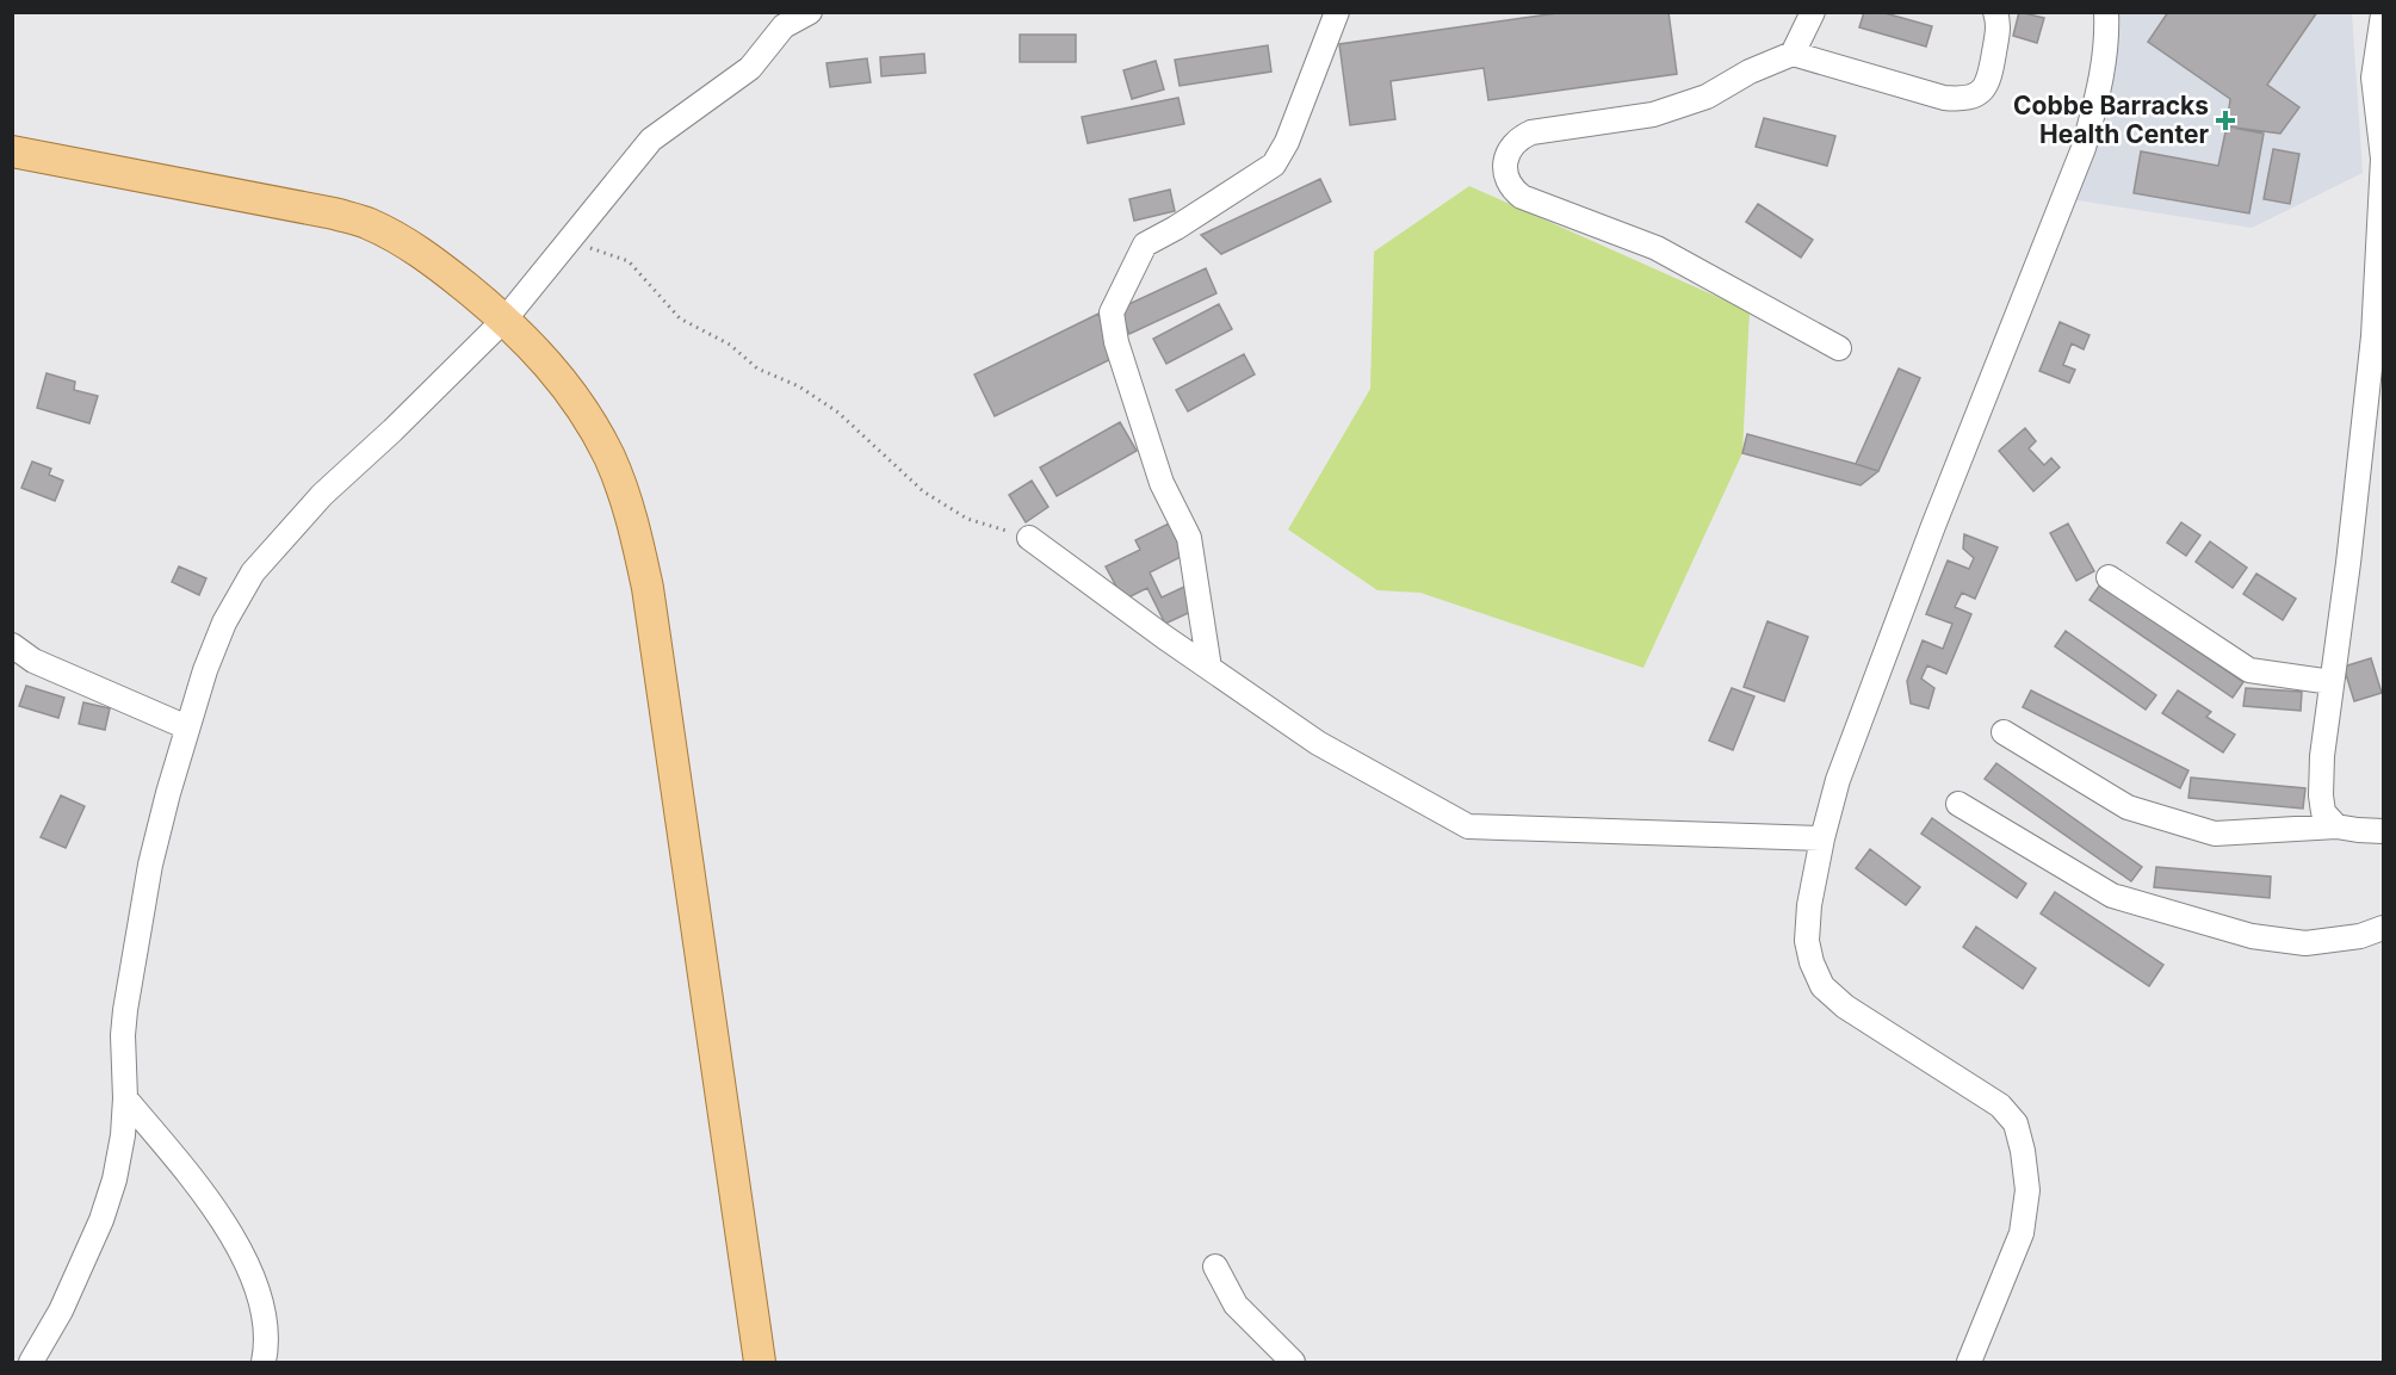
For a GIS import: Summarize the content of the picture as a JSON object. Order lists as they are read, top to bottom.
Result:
{
  "places": {
    "health": ["Cobbe Barracks Health Center"]
  }
}
